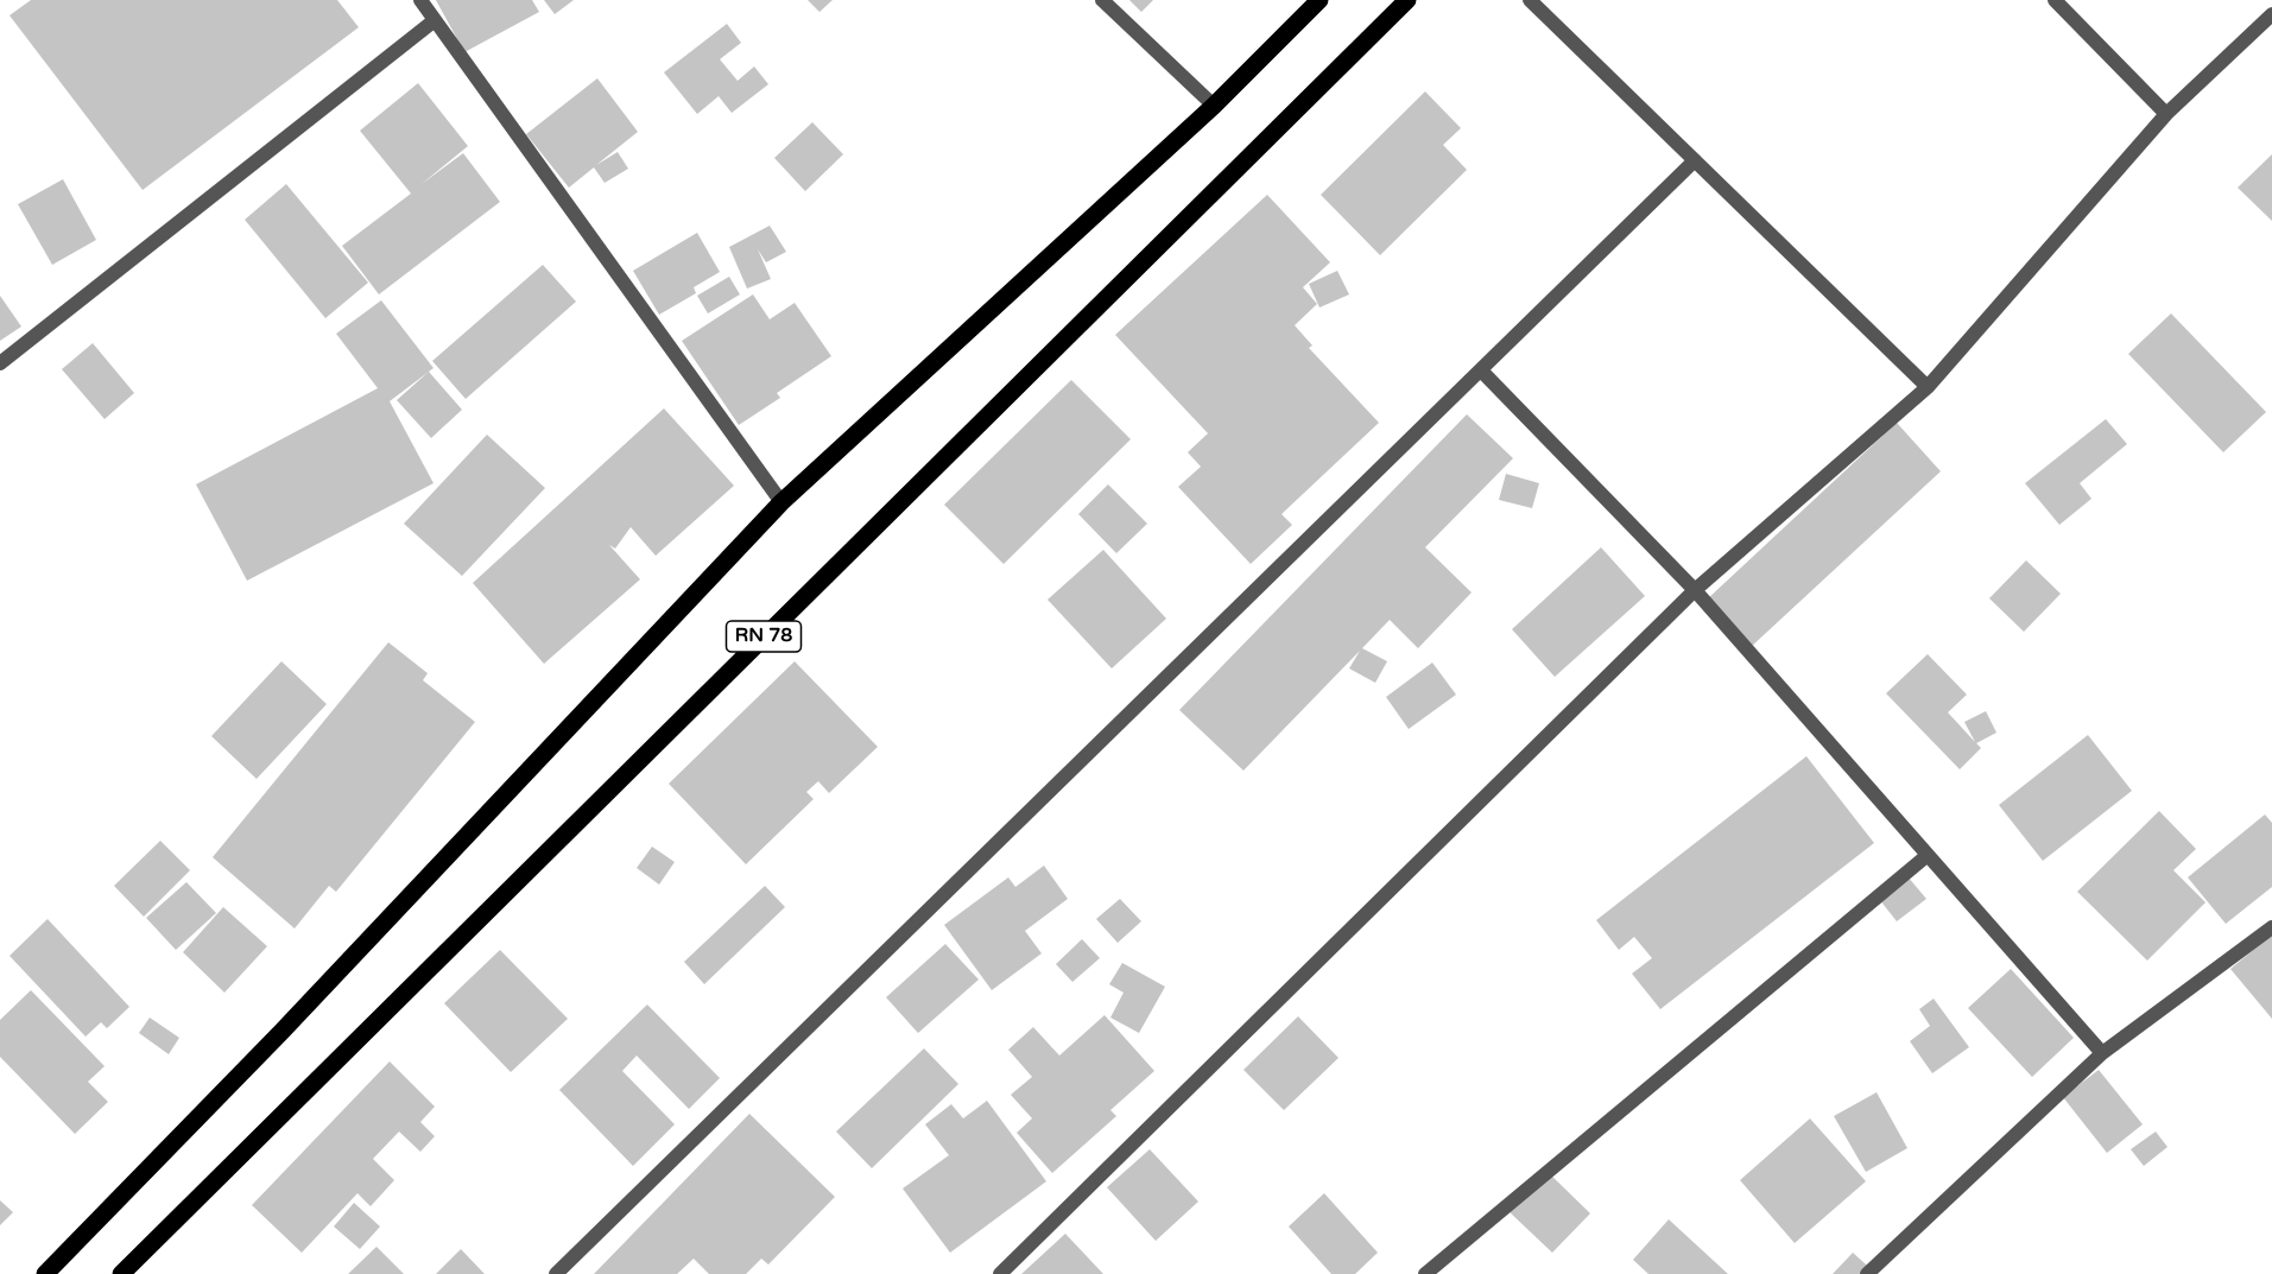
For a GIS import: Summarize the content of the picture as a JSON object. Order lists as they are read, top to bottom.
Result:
{
  "streets": {
    "main road": ["RN 78"]
  }
}
